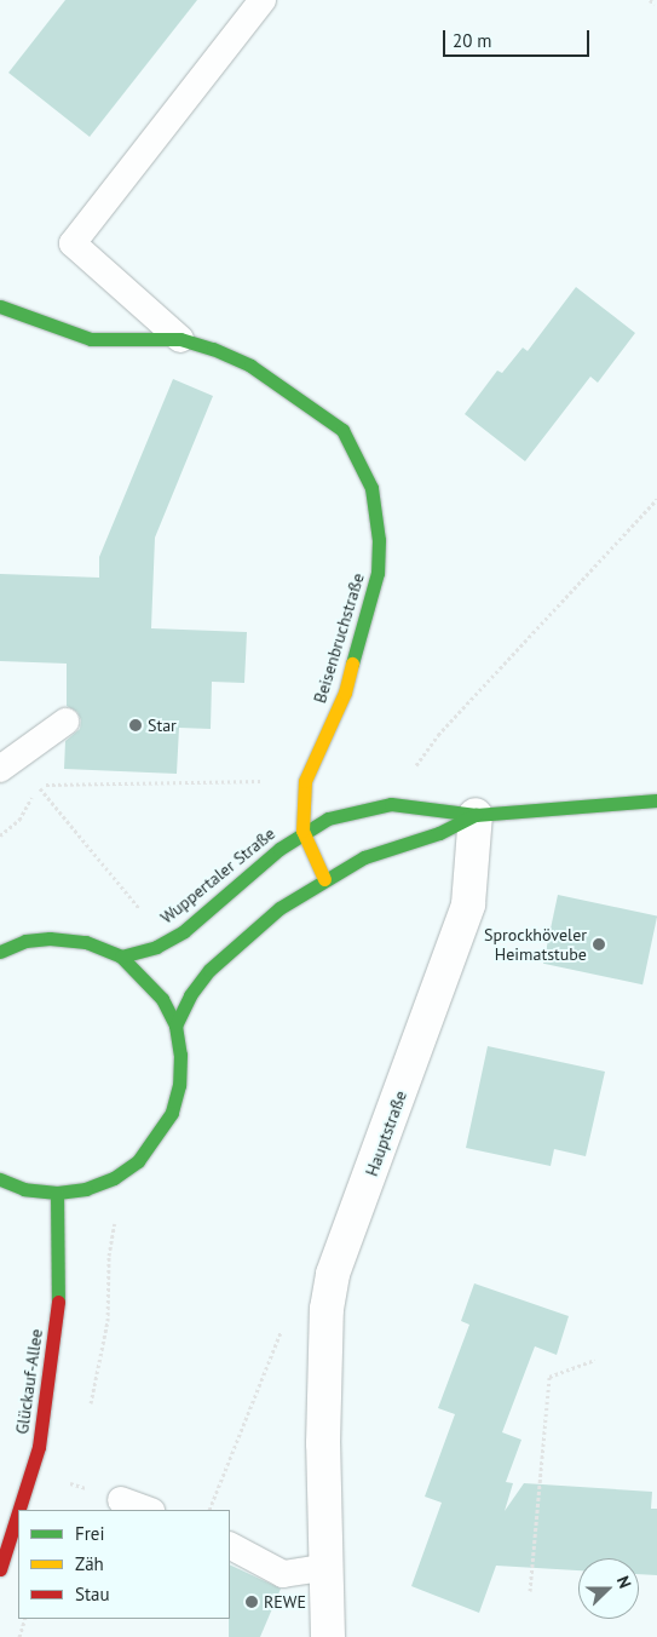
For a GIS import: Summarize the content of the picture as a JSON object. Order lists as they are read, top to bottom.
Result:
{
  "streets": {
    "main road": ["Beisenbruchstraße", "Wuppertaler Straße", "Glückauf-Allee"],
    "street": ["Hauptstraße"]
  },
  "crossings": [
    ["Beisenbruchstraße", "Wuppertaler Straße"],
    ["Wuppertaler Straße", "Hauptstraße"]
  ],
  "places": ["Star", "Sprockhöveler Heimatstube", "REWE"],
  "legend": ["Frei", "Zäh", "Stau"],
  "scale_bar": "20 m",
  "north": "right"
}
